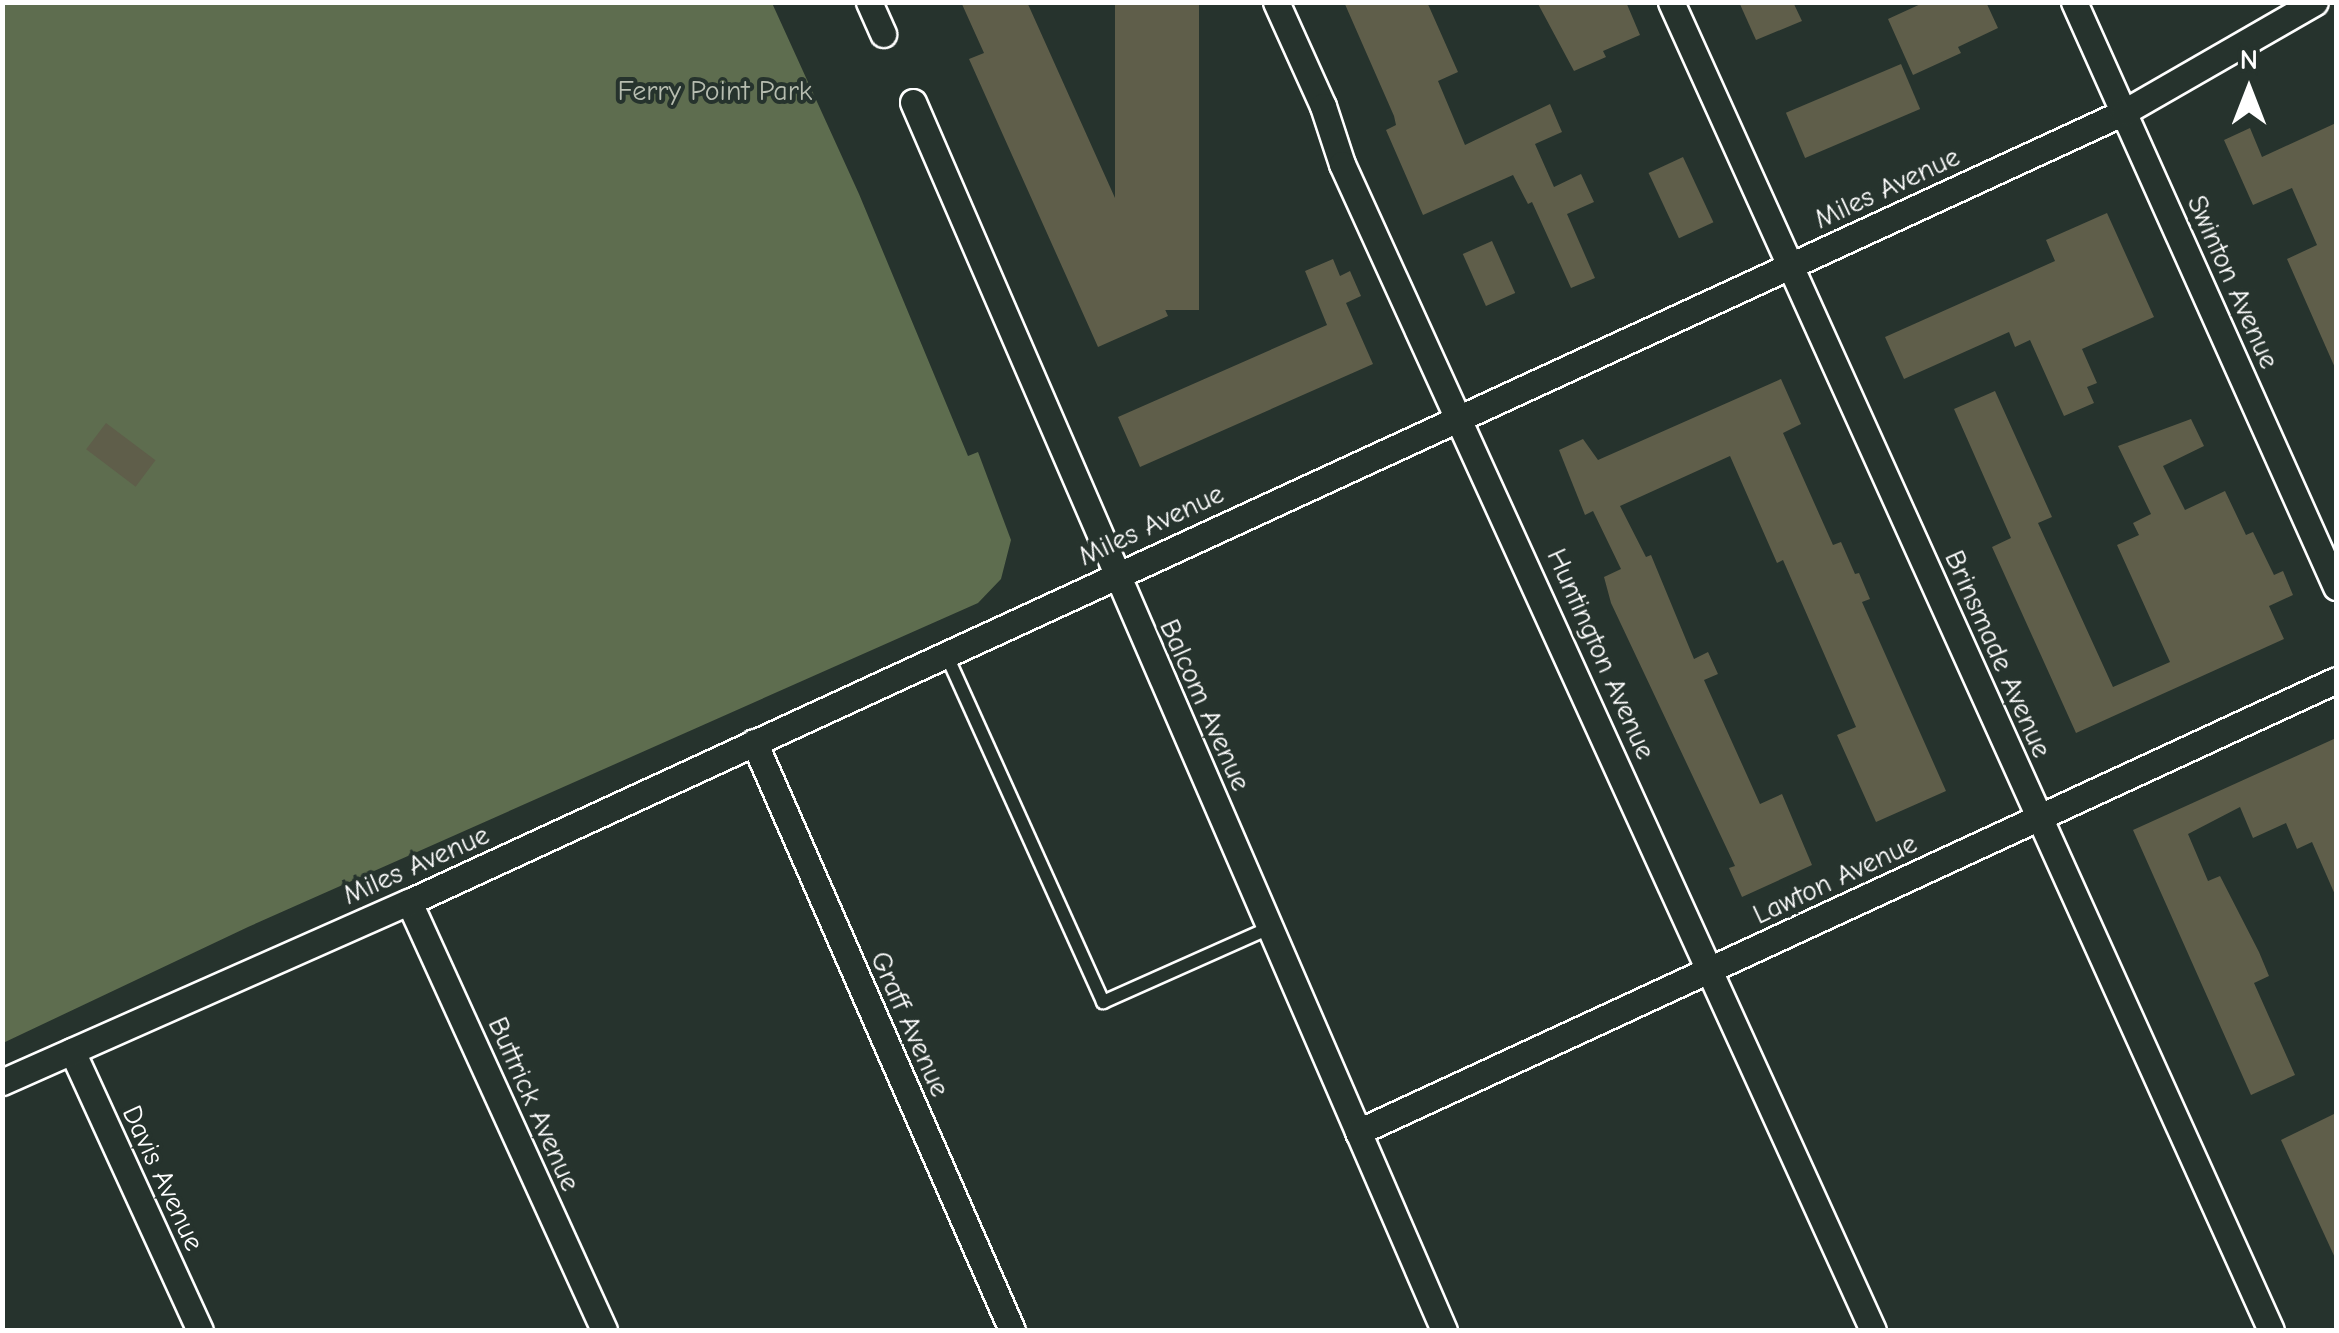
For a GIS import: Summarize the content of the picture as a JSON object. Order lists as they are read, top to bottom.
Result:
{
  "streets": {
    "street": [
      "Miles Avenue",
      "Swinton Avenue",
      "Huntington Avenue",
      "Brinsmade Avenue",
      "Balcom Avenue",
      "Lawton Avenue",
      "Graff Avenue",
      "Buttrick Avenue",
      "Davis Avenue"
    ]
  },
  "crossings": [
    ["Miles Avenue", "Swinton Avenue"],
    ["Miles Avenue", "Huntington Avenue"],
    ["Miles Avenue", "Brinsmade Avenue"],
    ["Miles Avenue", "Balcom Avenue"],
    ["Miles Avenue", "Graff Avenue"],
    ["Miles Avenue", "Buttrick Avenue"],
    ["Miles Avenue", "Davis Avenue"],
    ["Huntington Avenue", "Lawton Avenue"],
    ["Brinsmade Avenue", "Lawton Avenue"],
    ["Balcom Avenue", "Lawton Avenue"]
  ],
  "parks": ["Ferry Point Park"],
  "north": "top"
}
